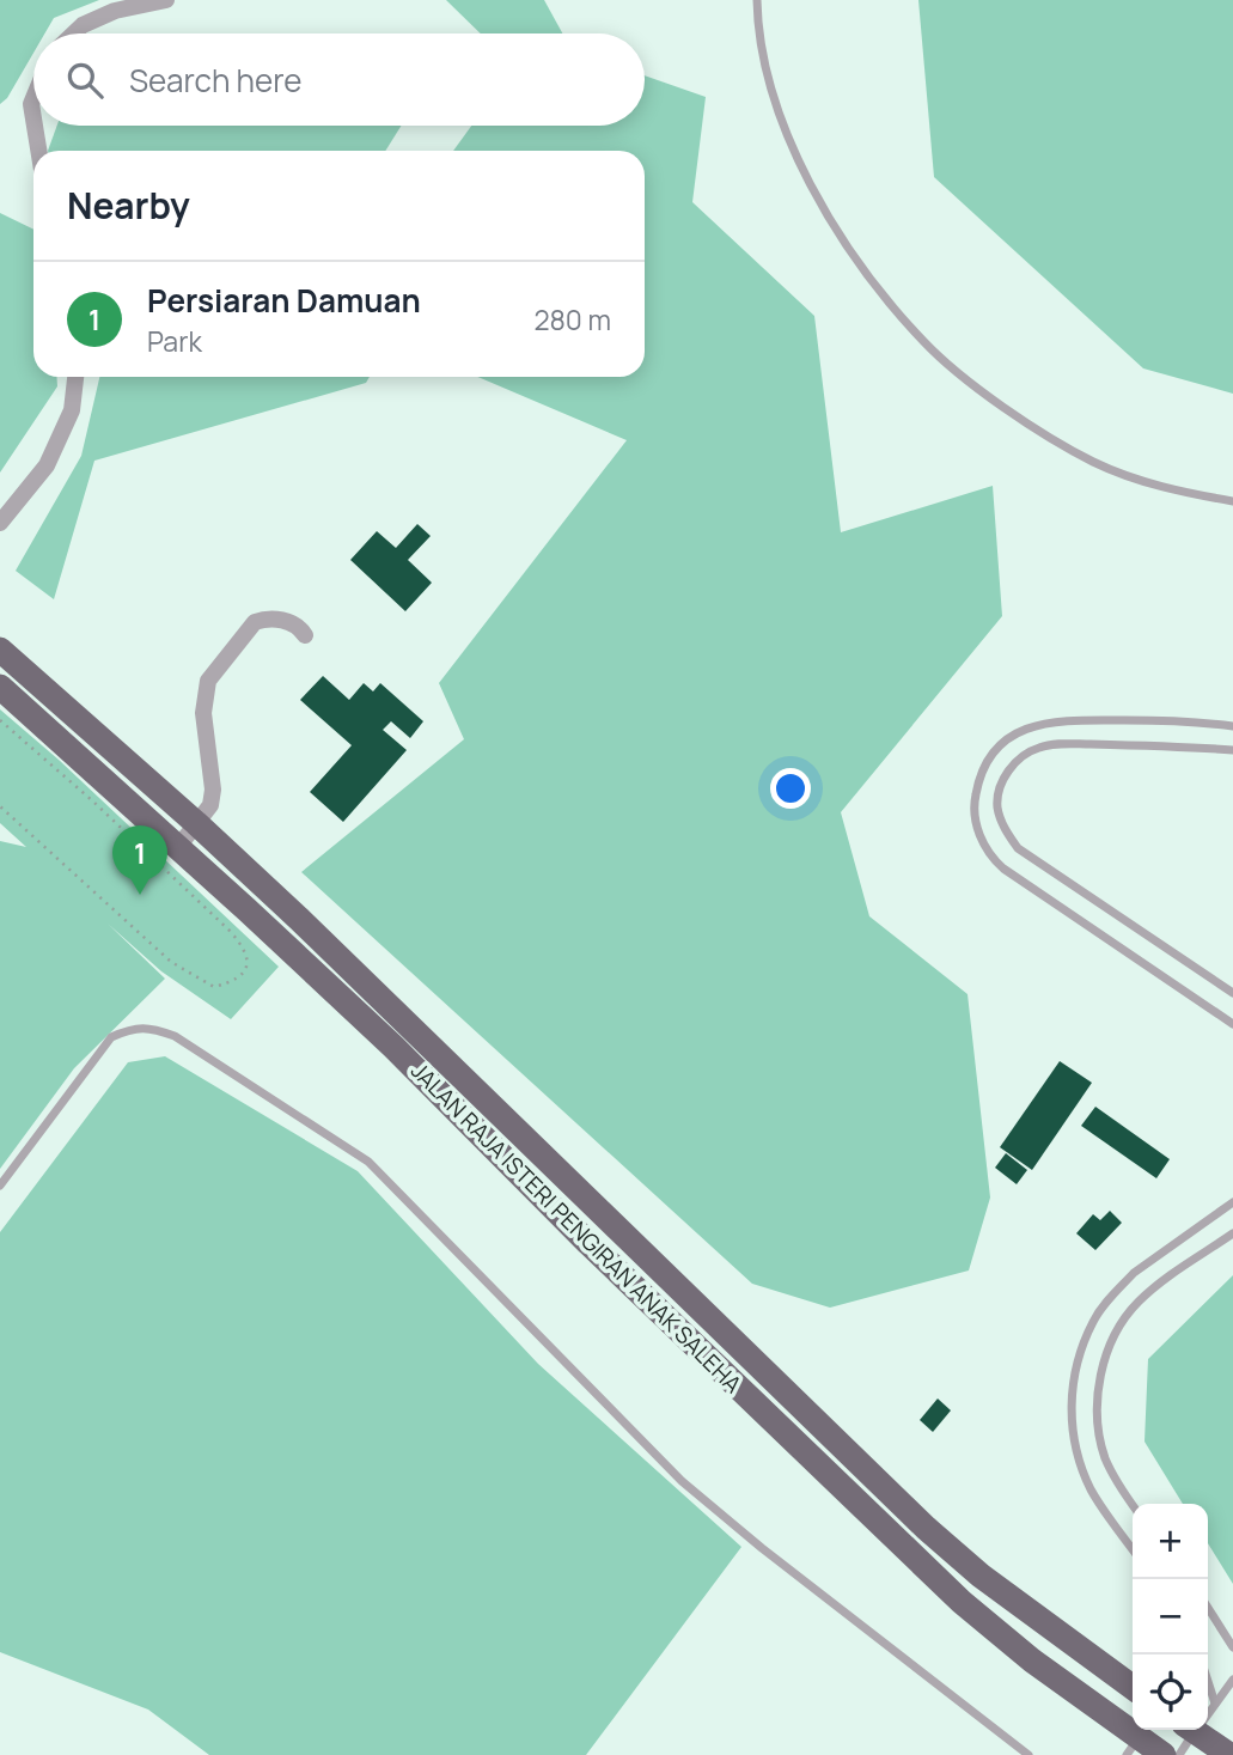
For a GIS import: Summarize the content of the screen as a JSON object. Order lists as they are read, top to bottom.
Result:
{
  "streets": {
    "main road": ["JALAN RAJA ISTERI PENGIRAN ANAK SALEHA"]
  },
  "page": {
    "search": "Search here",
    "heading": "Nearby",
    "list": [
      {
        "mark": "1",
        "name": "Persiaran Damuan",
        "note": "Park",
        "value": "280 m"
      }
    ],
    "pins": "1",
    "map_buttons": ["+", "−"]
  }
}
